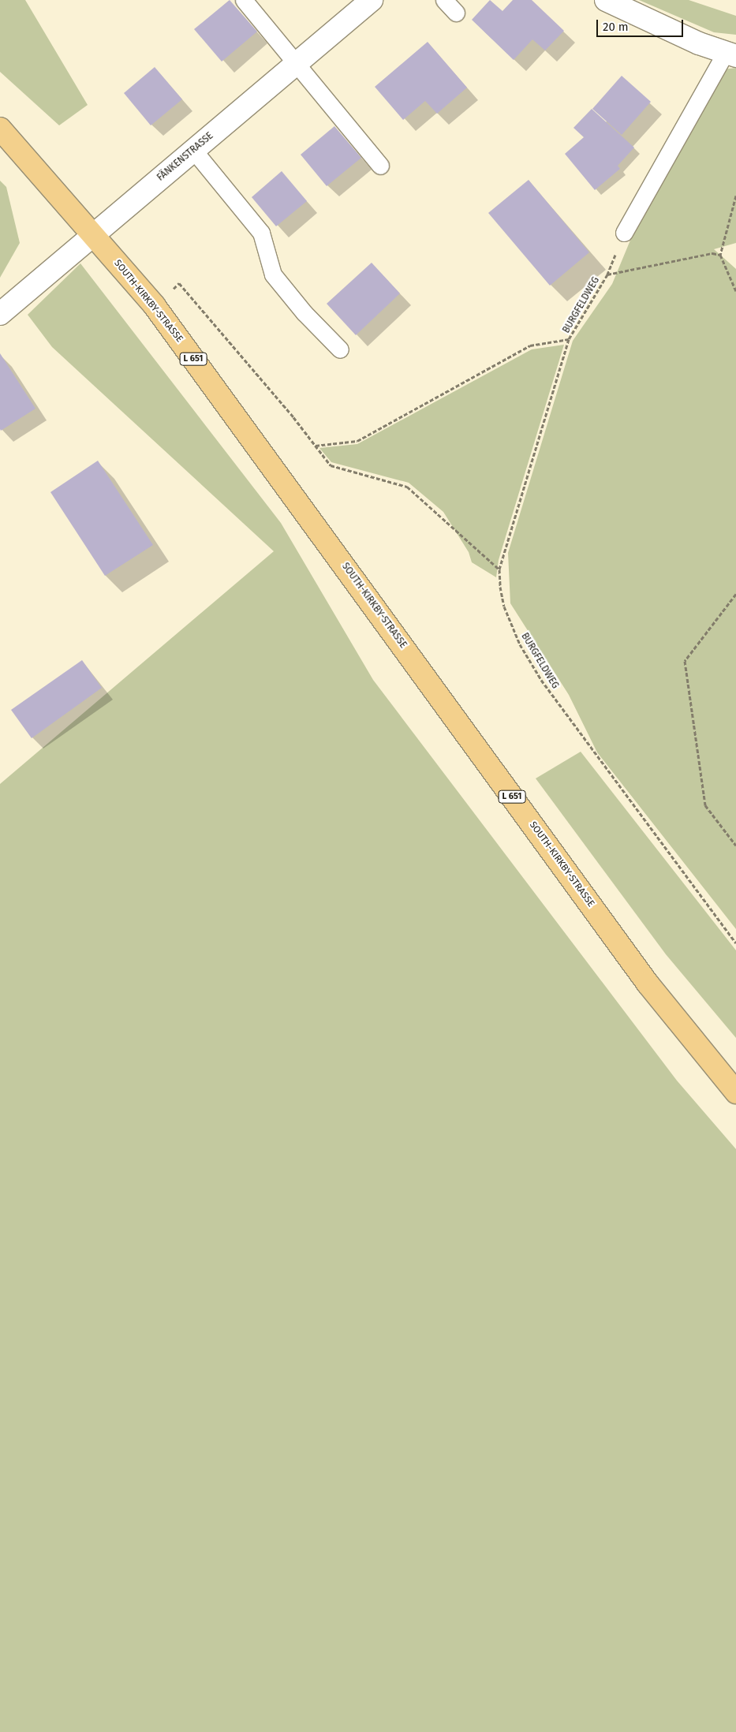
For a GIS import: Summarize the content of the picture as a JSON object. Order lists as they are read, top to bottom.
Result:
{
  "streets": {
    "main road": ["SOUTH-KIRKBY-STRASSE", "L 651"],
    "street": ["FÄNKENSTRASSE"],
    "path": ["BURGFELDWEG"]
  },
  "crossings": [
    ["FÄNKENSTRASSE", "SOUTH-KIRKBY-STRASSE"]
  ],
  "scale_bar": "20 m"
}
